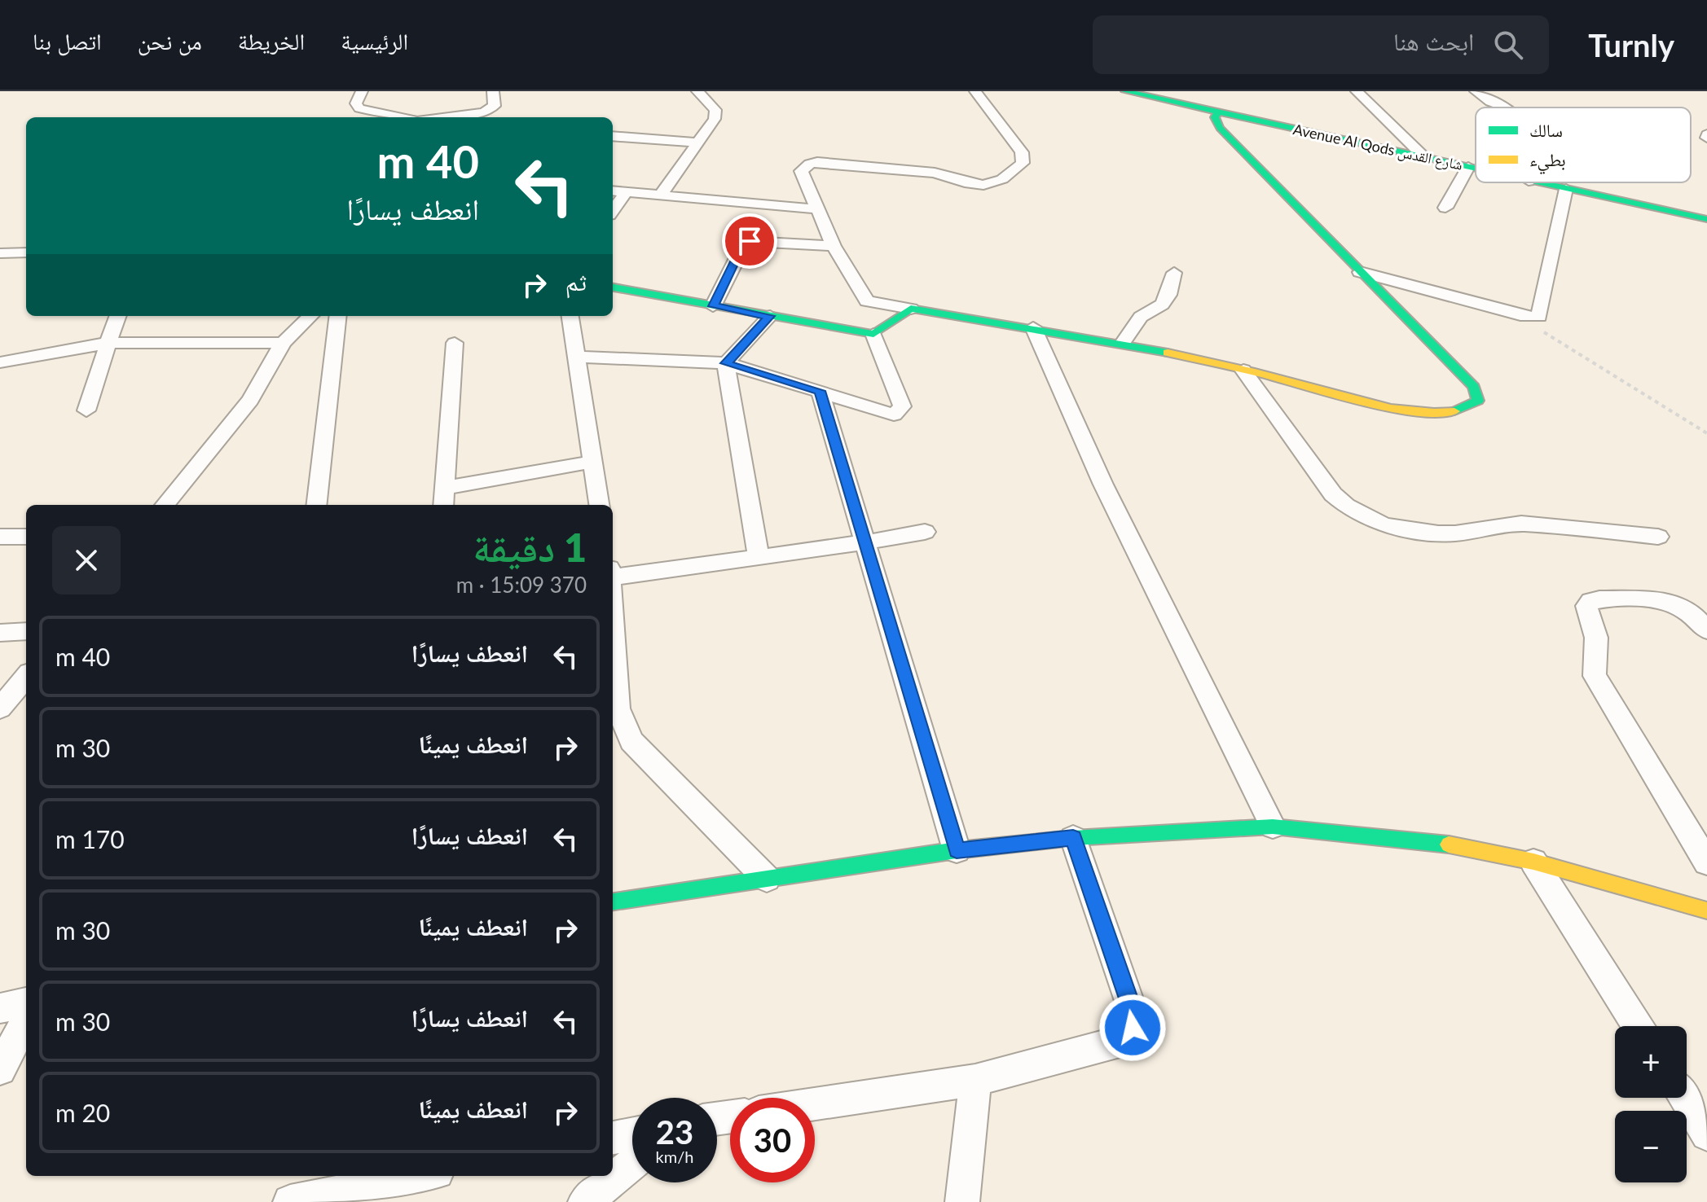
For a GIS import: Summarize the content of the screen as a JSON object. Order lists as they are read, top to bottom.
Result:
{
  "streets": {
    "street": ["Avenue Al Qods شارع القدس"]
  },
  "legend": ["سالك", "بطيء"],
  "page": {
    "header": "Turnly",
    "search": "ابحث هنا",
    "nav": [
      "الرئيسية",
      "الخريطة",
      "من نحن",
      "اتصل بنا"
    ],
    "turn": ["40 m", "انعطف يسارًا"],
    "then": "ثم",
    "heading": ["1 دقيقة", "370 m · 15:09"],
    "list": [
      {
        "name": "انعطف يسارًا",
        "value": "40 m"
      },
      {
        "name": "انعطف يمينًا",
        "value": "30 m"
      },
      {
        "name": "انعطف يسارًا",
        "value": "170 m"
      },
      {
        "name": "انعطف يمينًا",
        "value": "30 m"
      },
      {
        "name": "انعطف يسارًا",
        "value": "30 m"
      },
      {
        "name": "انعطف يمينًا",
        "value": "20 m"
      }
    ],
    "map_buttons": ["+", "−"],
    "speed": "23 km/h",
    "limit": "30"
  }
}
